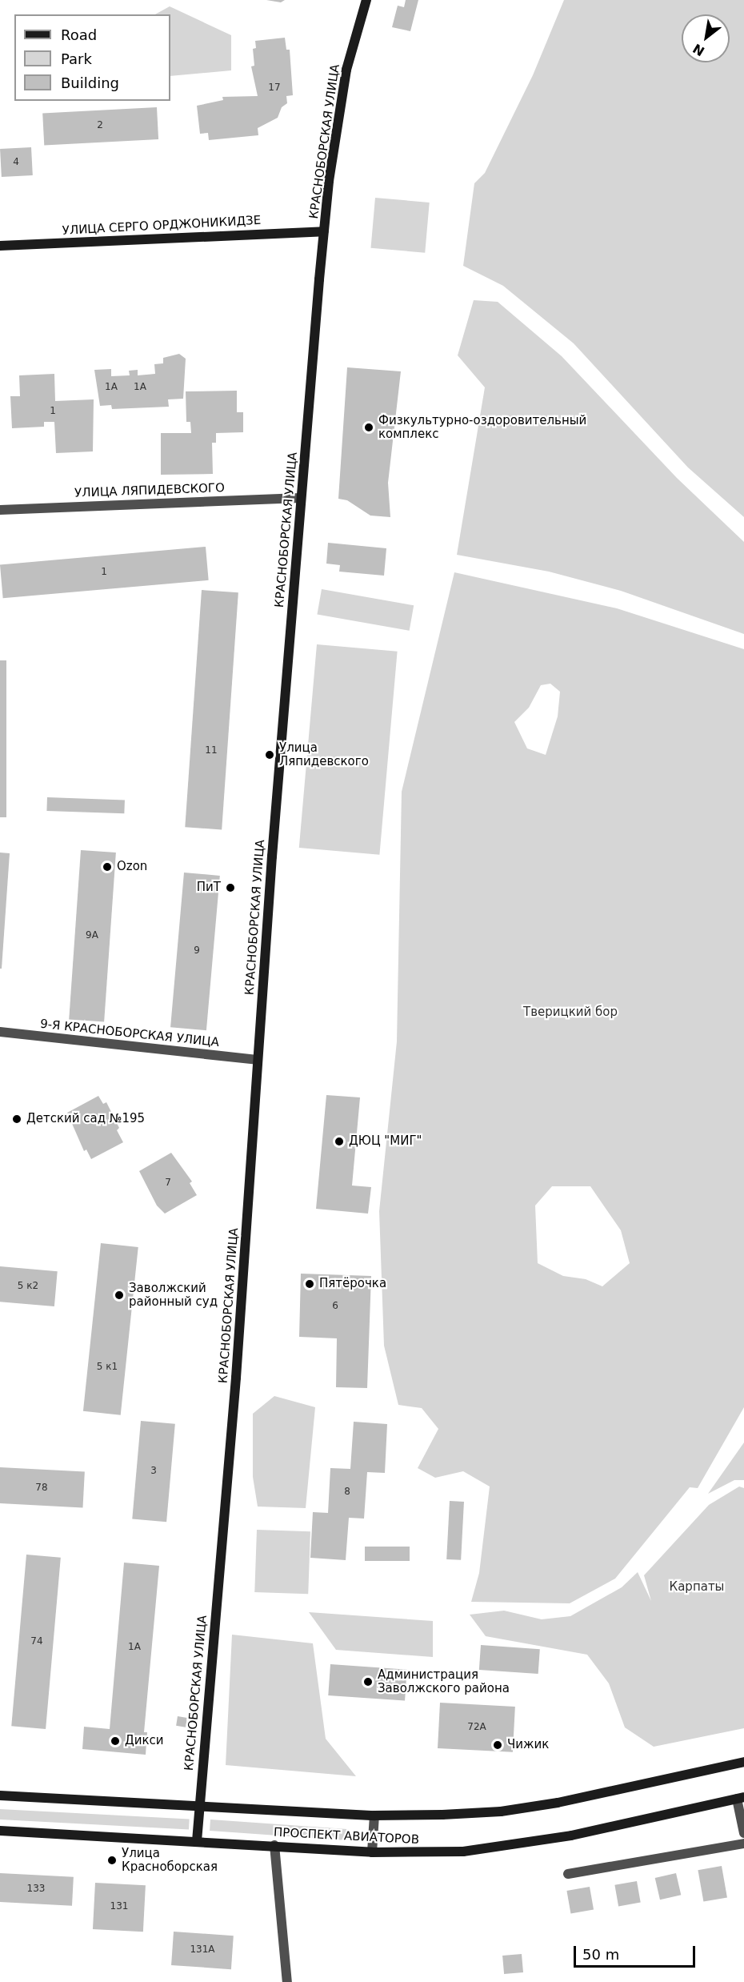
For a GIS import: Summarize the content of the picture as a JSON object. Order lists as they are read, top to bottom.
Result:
{
  "streets": {
    "street": [
      "КРАСНОБОРСКАЯ УЛИЦА",
      "УЛИЦА СЕРГО ОРДЖОНИКИДЗЕ",
      "УЛИЦА ЛЯПИДЕВСКОГО",
      "9-Я КРАСНОБОРСКАЯ УЛИЦА",
      "ПРОСПЕКТ АВИАТОРОВ"
    ]
  },
  "crossings": [
    ["КРАСНОБОРСКАЯ УЛИЦА", "УЛИЦА СЕРГО ОРДЖОНИКИДЗЕ"],
    ["КРАСНОБОРСКАЯ УЛИЦА", "УЛИЦА ЛЯПИДЕВСКОГО"],
    ["КРАСНОБОРСКАЯ УЛИЦА", "9-Я КРАСНОБОРСКАЯ УЛИЦА"],
    ["КРАСНОБОРСКАЯ УЛИЦА", "ПРОСПЕКТ АВИАТОРОВ"]
  ],
  "parks": ["Тверицкий бор", "Карпаты"],
  "places": [
    "Физкультурно-оздоровительный комплекс",
    "Улица Ляпидевского",
    "Ozon",
    "ПиТ",
    "Детский сад №195",
    "ДЮЦ \"МИГ\"",
    "Пятёрочка",
    "Заволжский районный суд",
    "Администрация Заволжского района",
    "Дикси",
    "Чижик",
    "Улица Красноборская"
  ],
  "house_numbers": [
    "17",
    "2",
    "4",
    "1А",
    "1А",
    "1",
    "1",
    "11",
    "9А",
    "9",
    "7",
    "5 к2",
    "6",
    "5 к1",
    "3",
    "78",
    "8",
    "74",
    "1А",
    "72А",
    "133",
    "131",
    "131А"
  ],
  "legend": ["Road", "Park", "Building"],
  "scale_bar": "50 m",
  "north": "bottom left"
}
